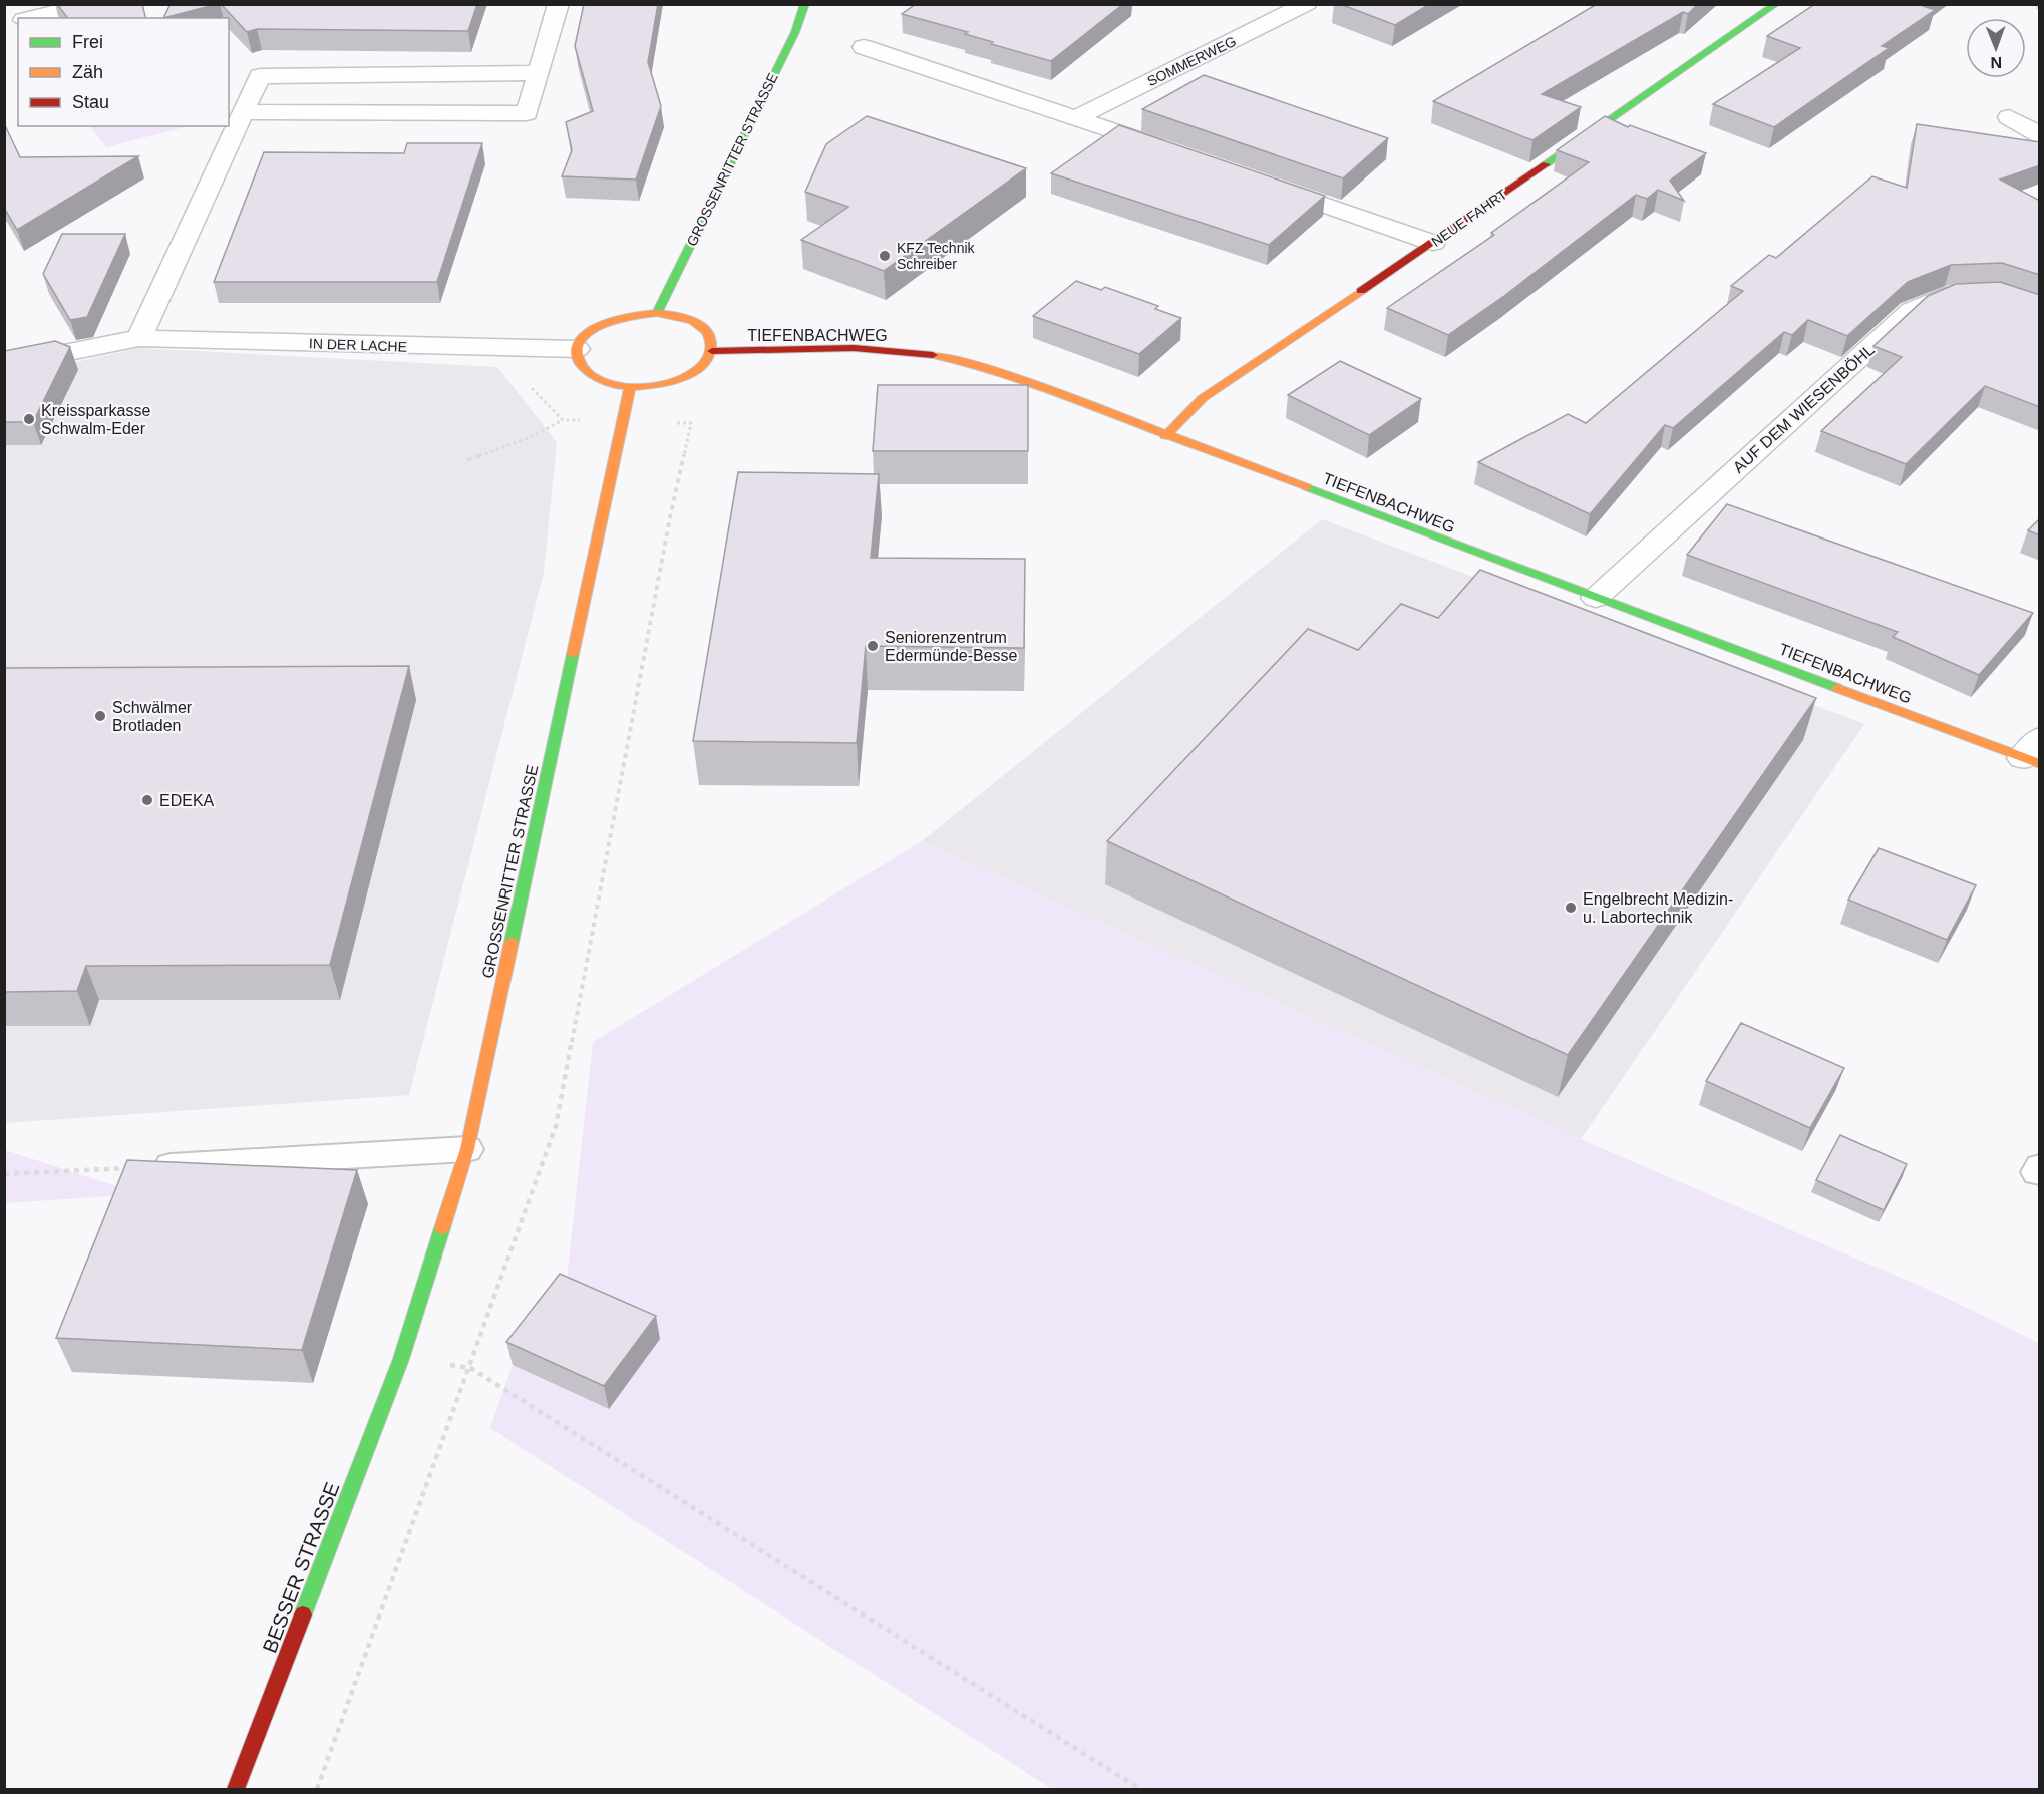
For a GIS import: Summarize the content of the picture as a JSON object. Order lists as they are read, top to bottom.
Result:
{
  "streets": {
    "main road": [
      "GROSSENRITTER STRASSE",
      "NEUE FAHRT",
      "TIEFENBACHWEG",
      "BESSER STRASSE"
    ],
    "street": ["SOMMERWEG", "IN DER LACHE", "AUF DEM WIESENBÖHL"]
  },
  "crossings": [
    ["GROSSENRITTER STRASSE", "BESSER STRASSE"],
    ["NEUE FAHRT", "TIEFENBACHWEG"],
    ["TIEFENBACHWEG", "AUF DEM WIESENBÖHL"]
  ],
  "places": [
    "KFZ Technik Schreiber",
    "Kreissparkasse Schwalm-Eder",
    "Seniorenzentrum Edermünde-Besse",
    "Schwälmer Brotladen",
    "EDEKA",
    "Engelbrecht Medizin- u. Labortechnik"
  ],
  "legend": ["Frei", "Zäh", "Stau"],
  "north": "bottom"
}
